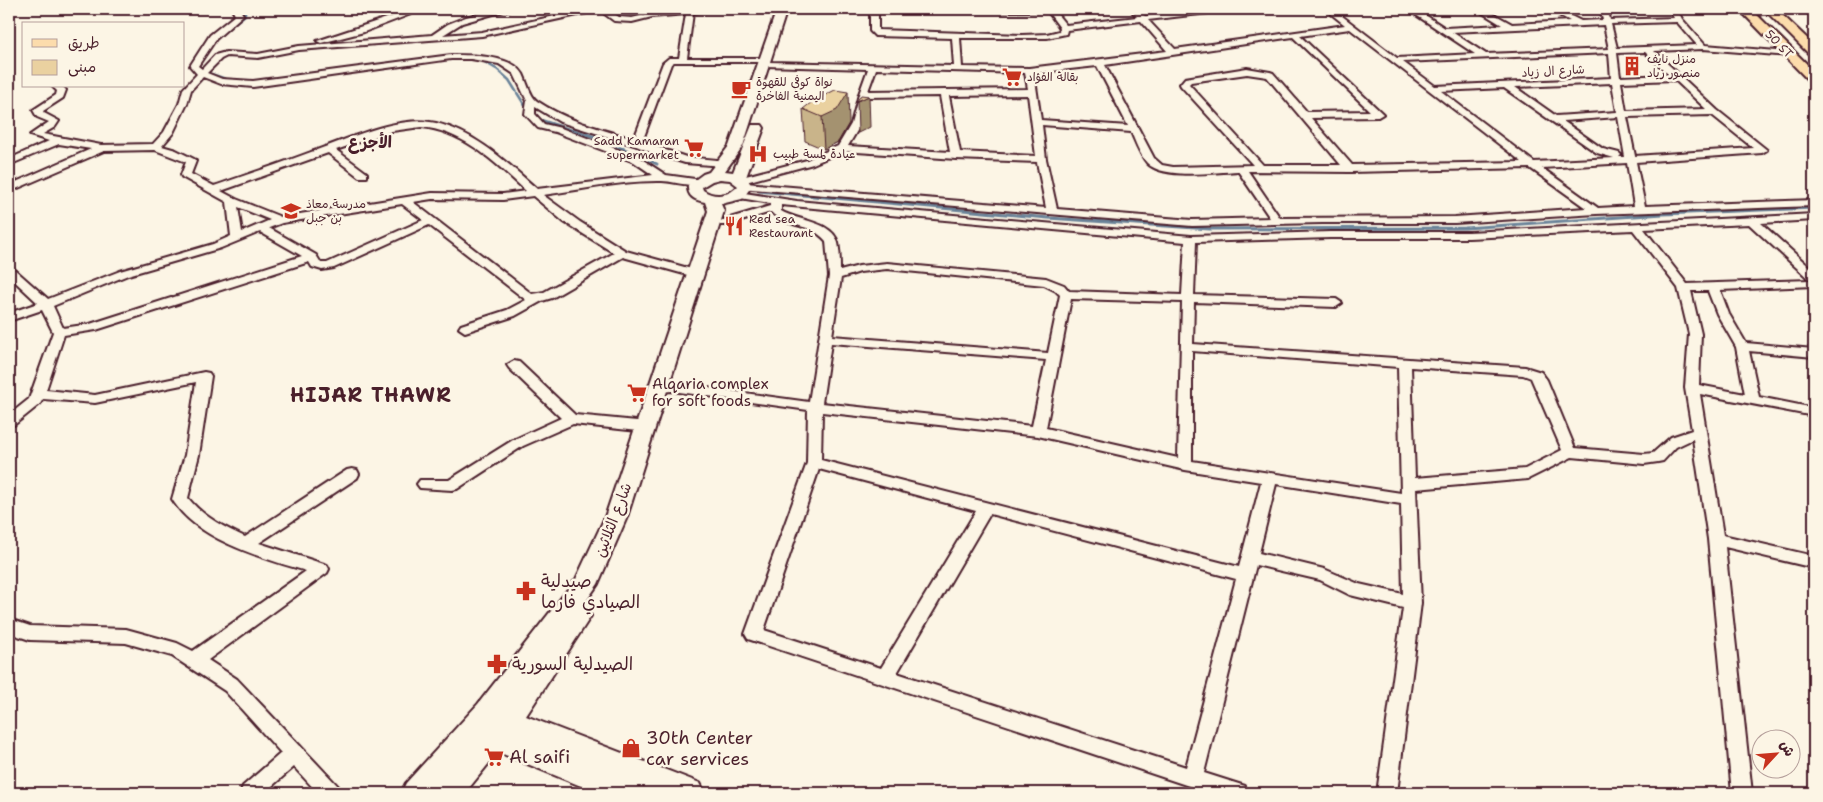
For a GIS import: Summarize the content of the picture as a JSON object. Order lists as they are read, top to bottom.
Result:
{
  "streets": {
    "main road": ["50 ST", "شارع الثلاثين"],
    "street": ["شارع ال زياد"]
  },
  "districts": ["الأجزع", "HIJAR THAWR"],
  "places": {
    "building": ["منزل نايف منصور زياد"],
    "supermarket": [
      "بقالة الفؤاد",
      "Sadd Kamaran supermarket",
      "Alqaria complex for soft foods",
      "Al saifi"
    ],
    "cafe": ["نواة كوفي للقهوة اليمنية الفاخرة"],
    "hospital": ["عيادة لمسة طبيب"],
    "school or university": ["مدرسة معاذ بن جبل"],
    "restaurant": ["Red sea Restaurant"],
    "pharmacy": ["صيدلية الصيادي فارما", "الصيدلية السورية"],
    "shop": ["30th Center car services"]
  },
  "legend": ["طريق", "مبنى"],
  "north": "top right"
}
